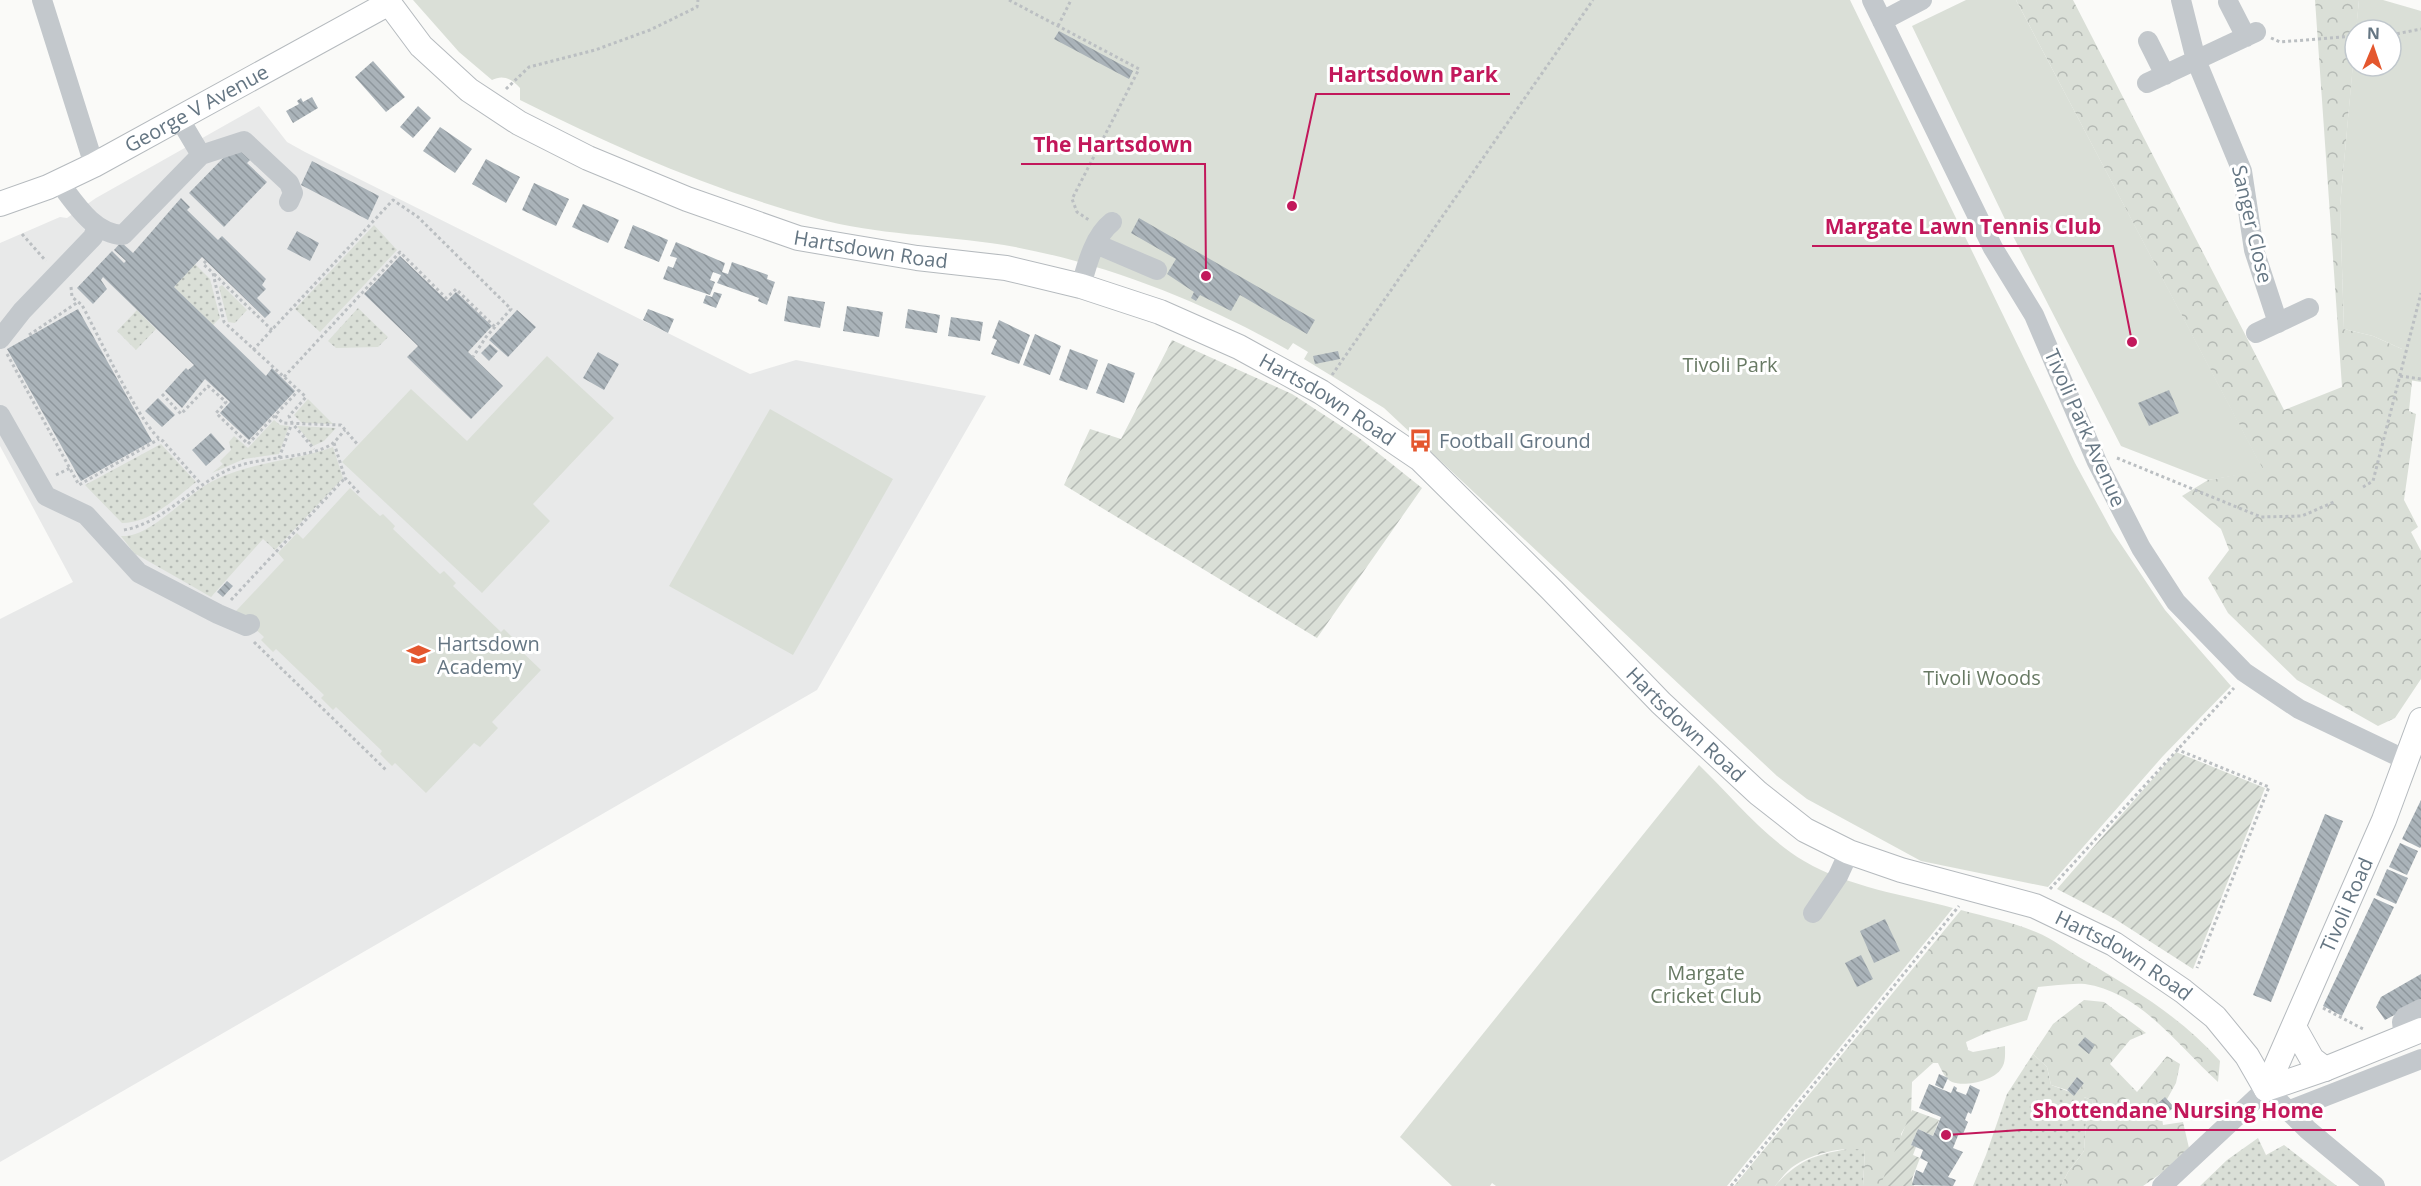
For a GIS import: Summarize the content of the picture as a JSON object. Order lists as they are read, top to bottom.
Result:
{
  "streets": {
    "main road": ["George V Avenue", "Hartsdown Road", "Tivoli Road"],
    "street": ["Sanger Close", "Tivoli Park Avenue"]
  },
  "crossings": [
    ["George V Avenue", "Hartsdown Road"],
    ["Hartsdown Road", "Tivoli Road"],
    ["Tivoli Park Avenue", "Tivoli Road"]
  ],
  "parks": ["Tivoli Park", "Tivoli Woods", "Margate Cricket Club"],
  "places": {
    "other": [
      "Hartsdown Park",
      "The Hartsdown",
      "Margate Lawn Tennis Club",
      "Shottendane Nursing Home"
    ],
    "bus stop": ["Football Ground"],
    "school or university": ["Hartsdown Academy"]
  },
  "north": "top"
}
